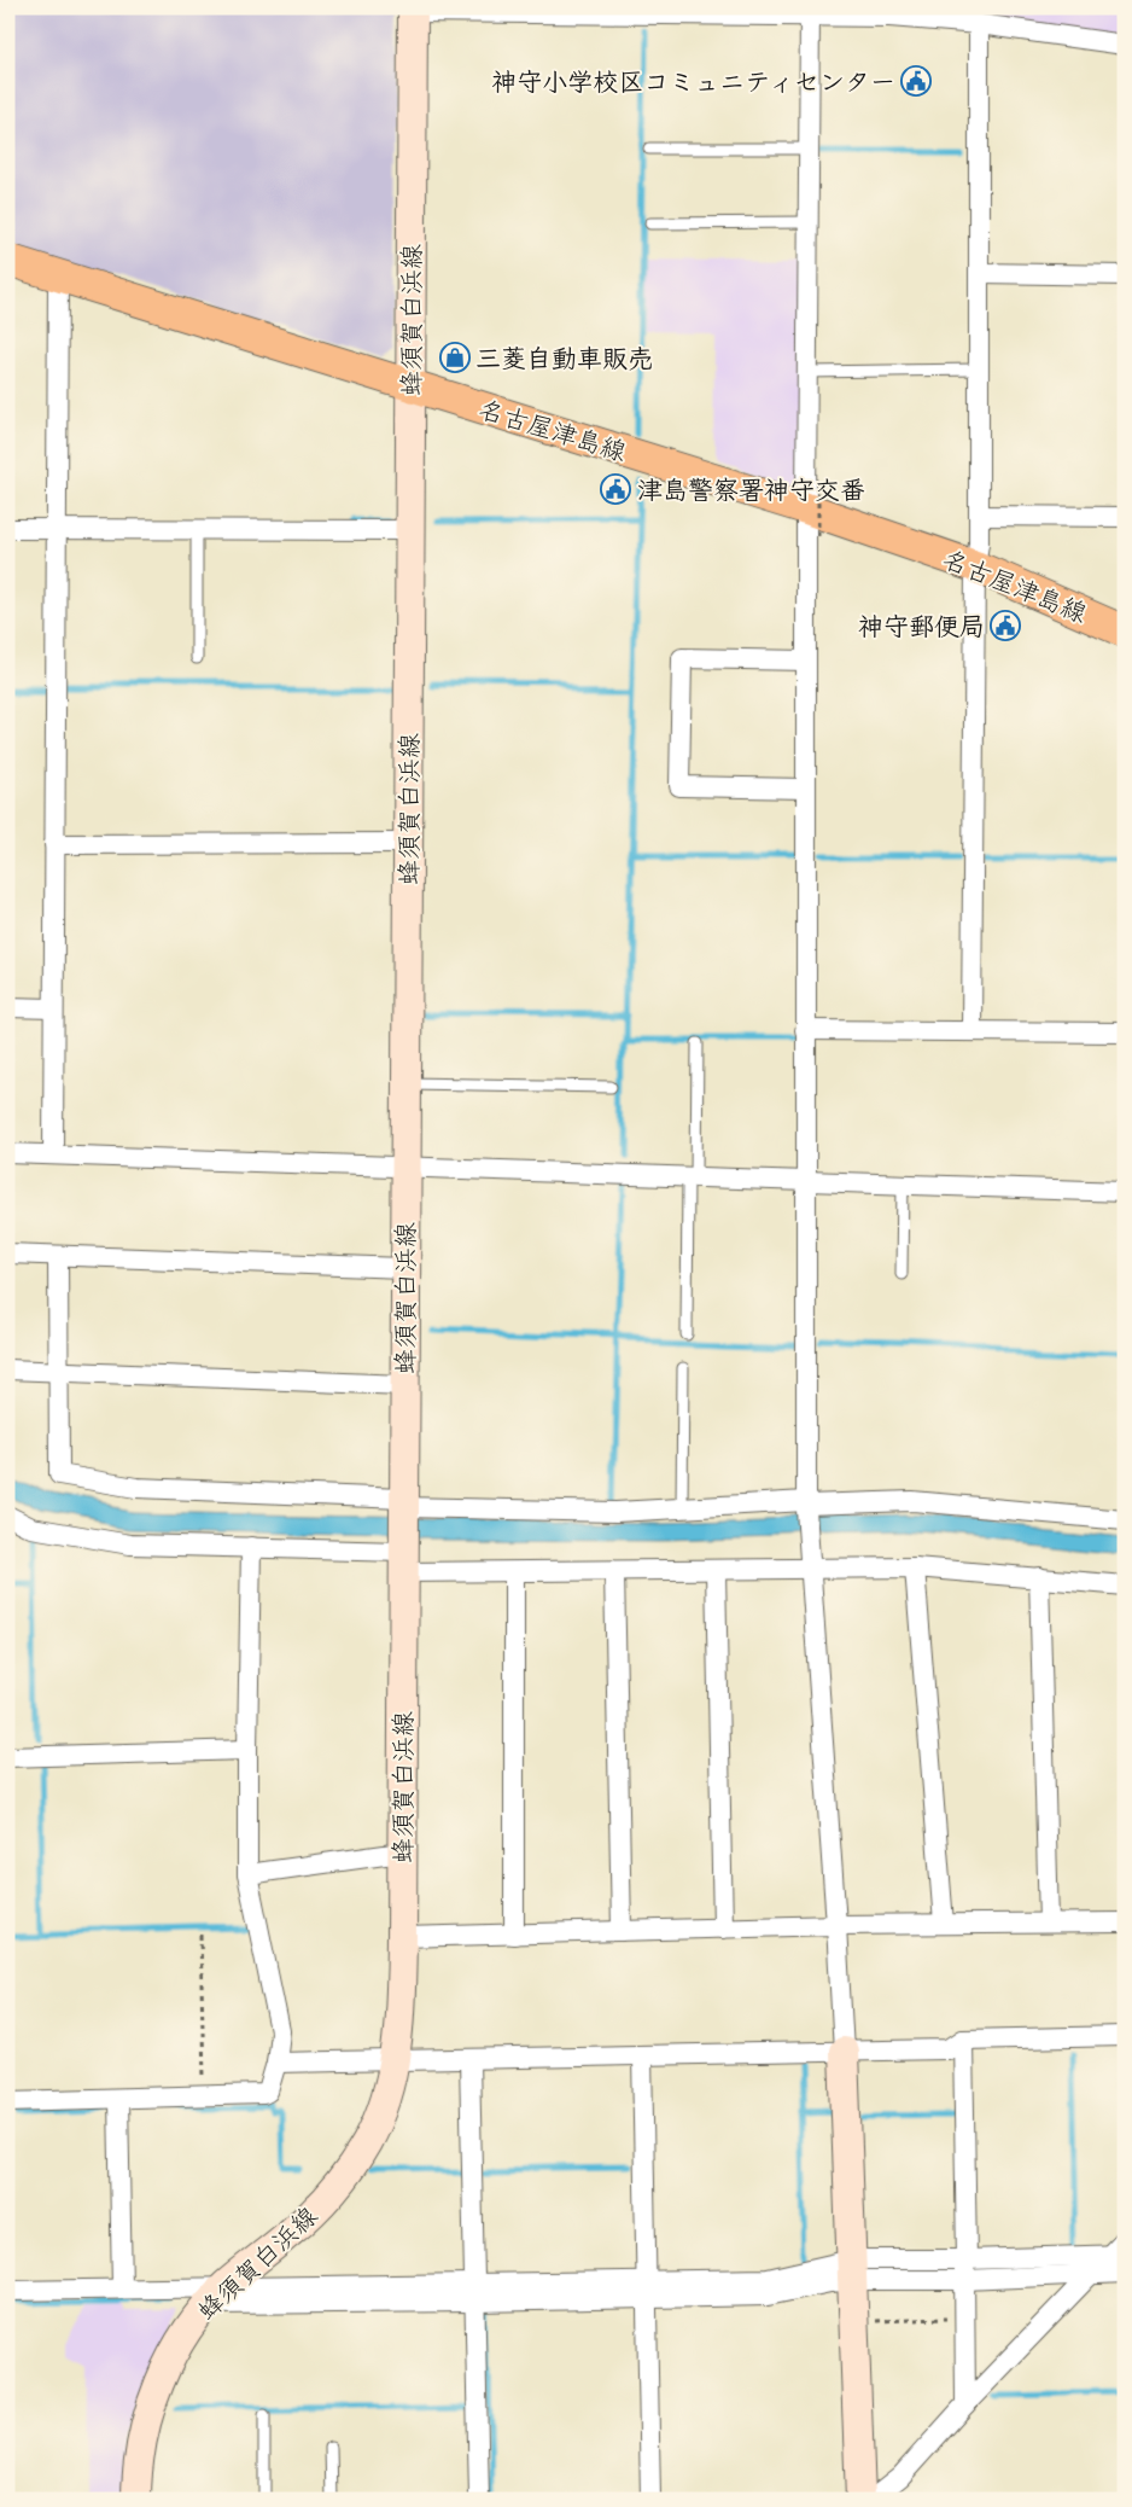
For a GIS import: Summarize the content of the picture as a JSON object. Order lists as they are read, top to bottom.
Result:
{
  "streets": {
    "main road": ["蜂須賀白浜線", "名古屋津島線"]
  },
  "crossings": [
    ["蜂須賀白浜線", "名古屋津島線"]
  ],
  "places": {
    "public building": ["神守小学校区コミュニティセンター", "津島警察署神守交番", "神守郵便局"],
    "shop": ["三菱自動車販売"]
  }
}
